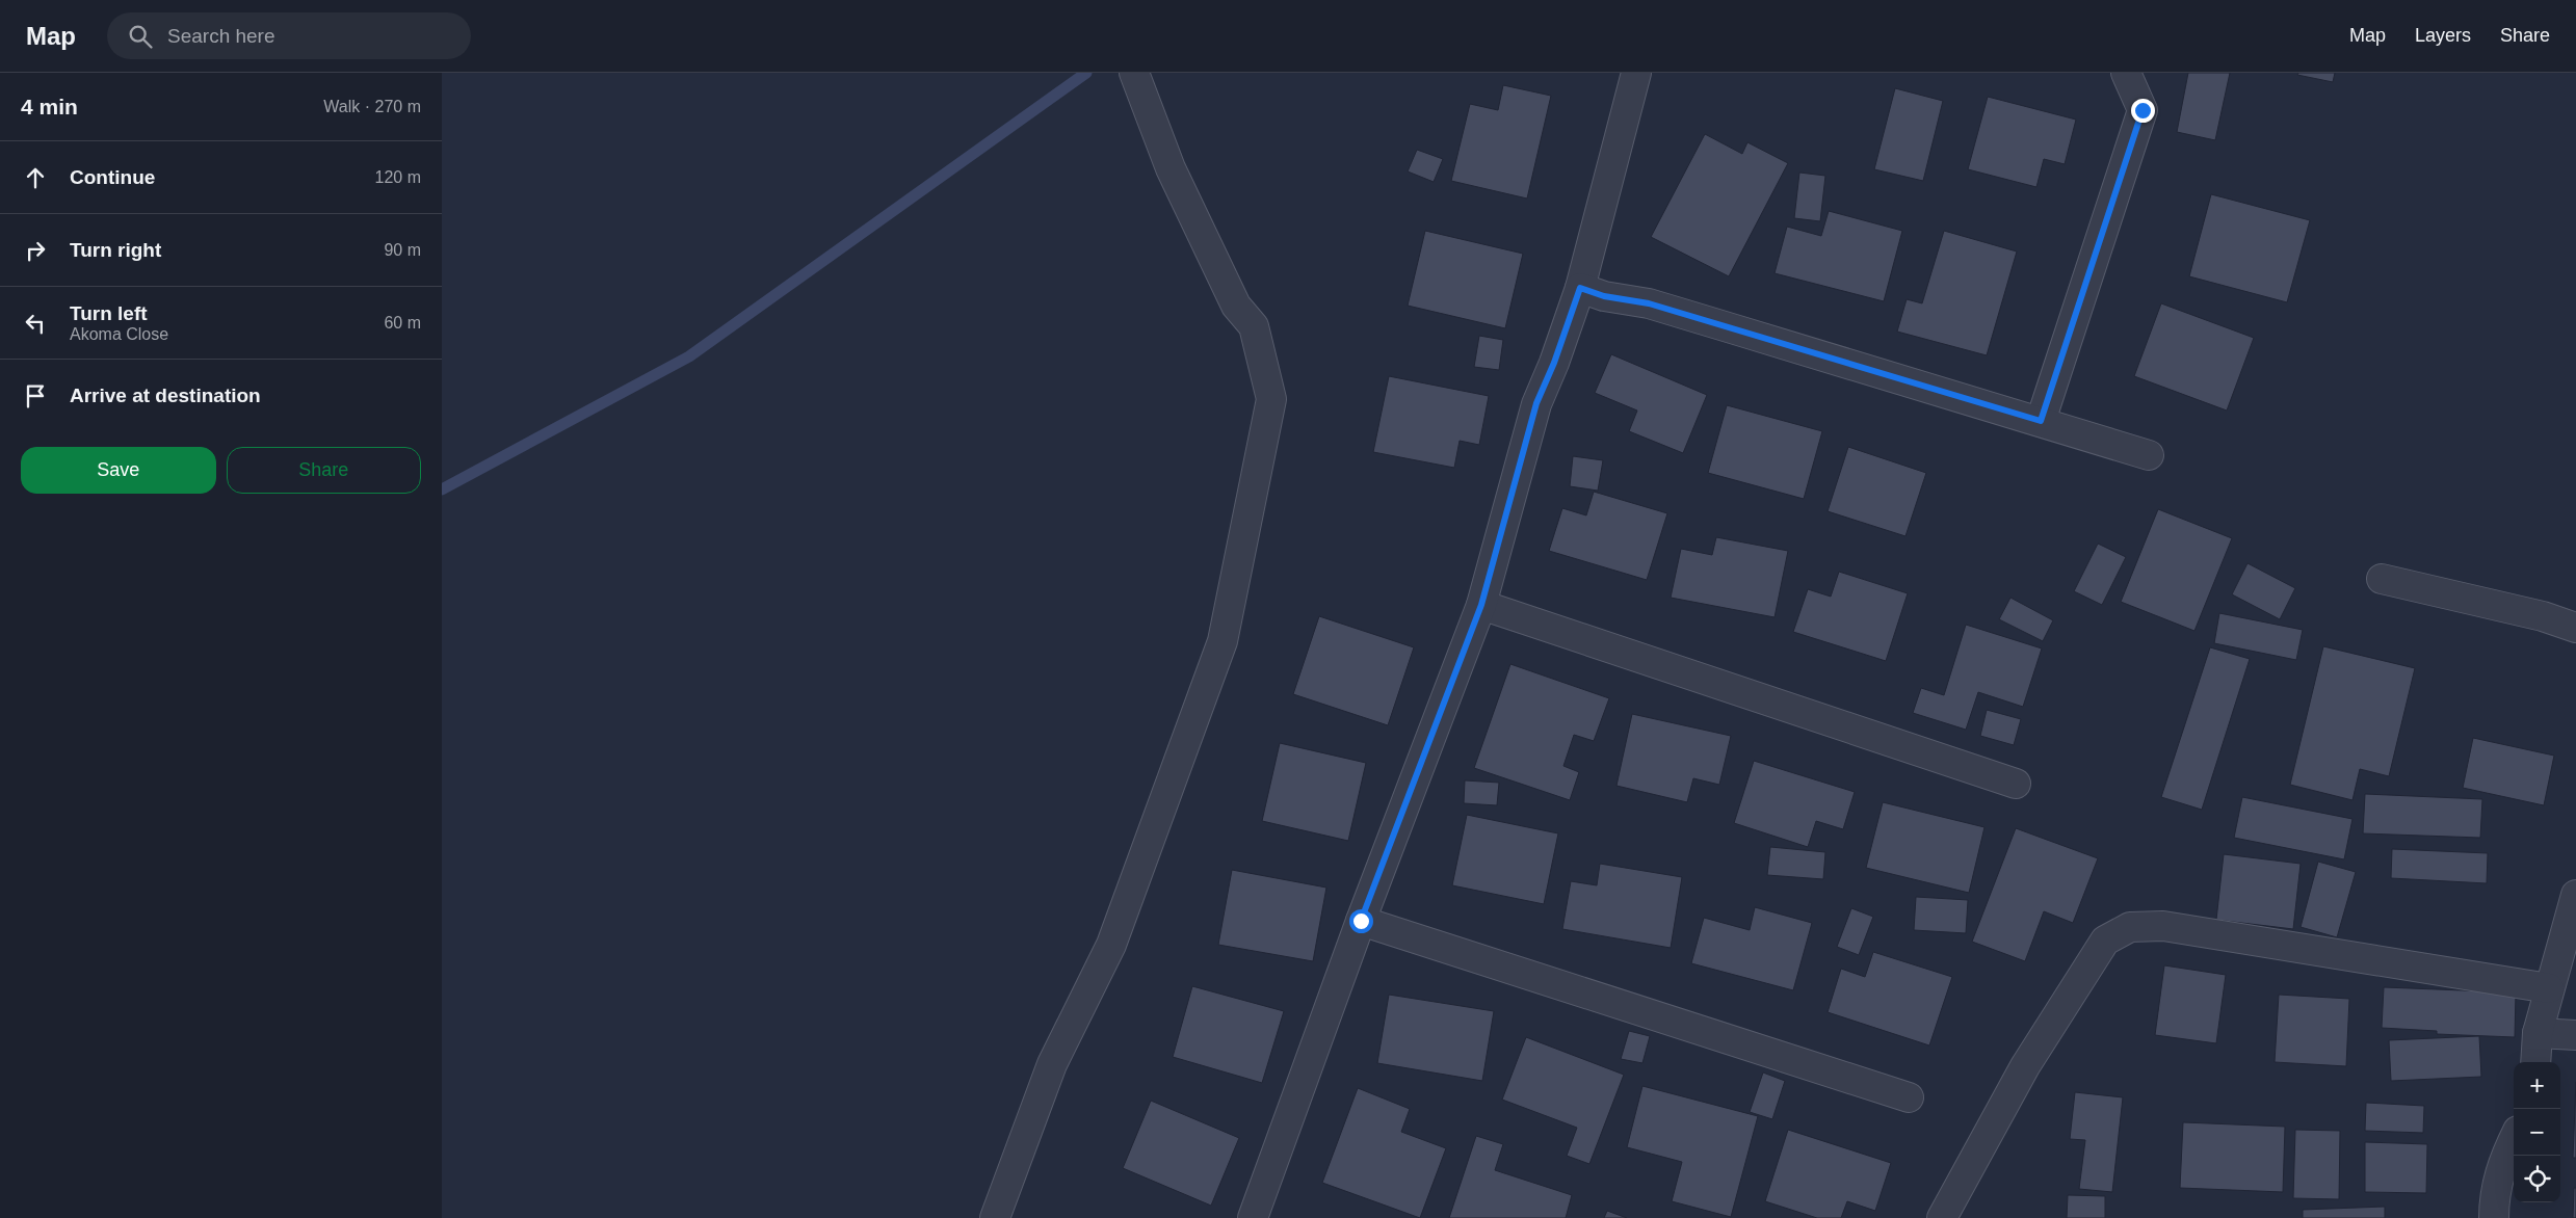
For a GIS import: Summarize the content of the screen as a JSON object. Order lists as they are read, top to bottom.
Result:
{
  "page": {
    "header": "Map",
    "search": "Search here",
    "nav": ["Map", "Layers", "Share"],
    "heading": ["4 min", "Walk · 270 m"],
    "list": [
      ["Continue", "120 m"],
      ["Turn right", "90 m"],
      ["Turn left", "Akoma Close", "60 m"],
      "Arrive at destination"
    ],
    "buttons": ["Save", "Share"],
    "map_buttons": ["+", "−"]
  }
}
